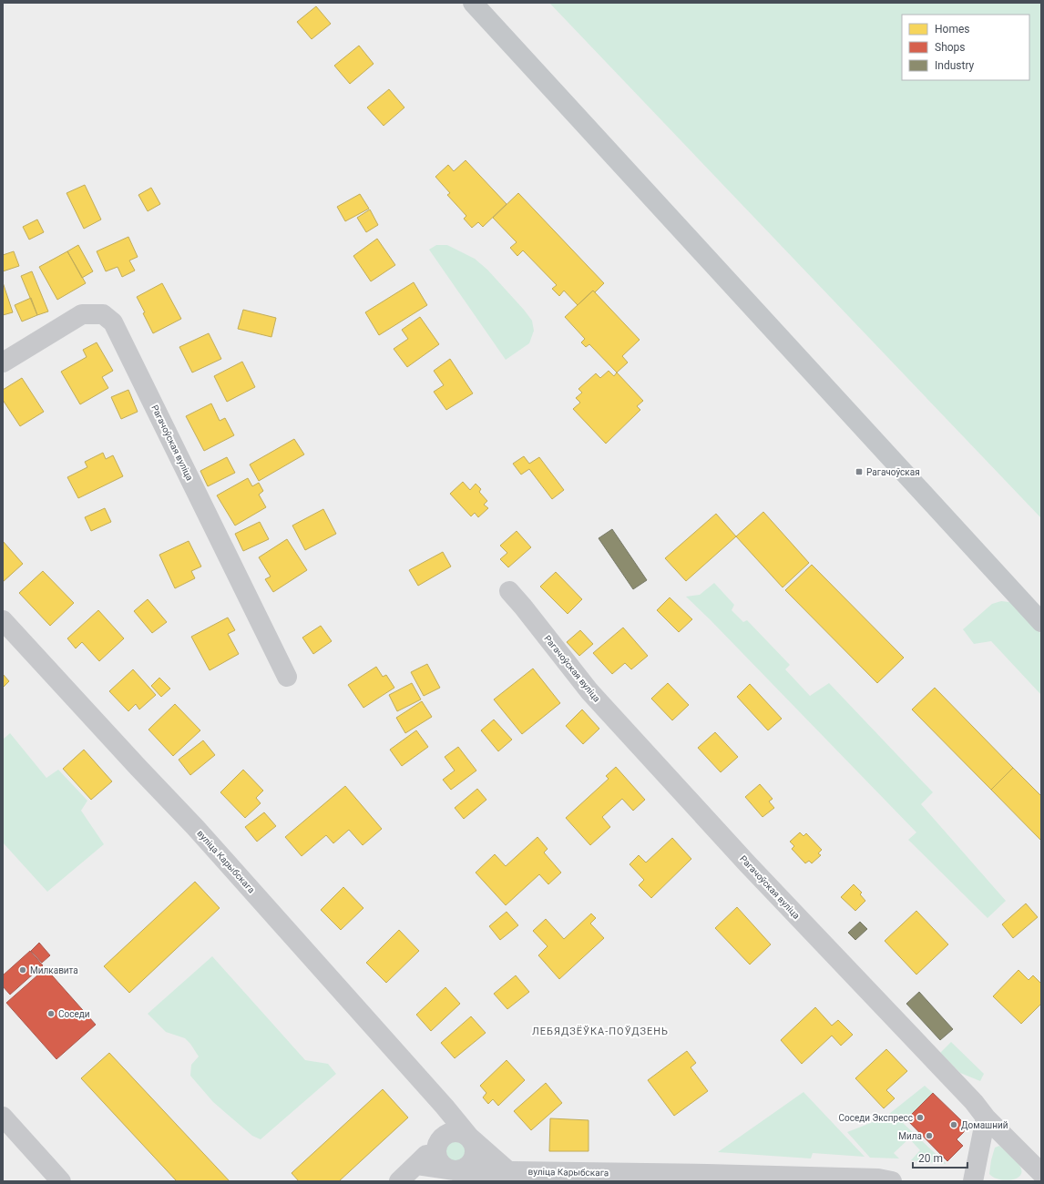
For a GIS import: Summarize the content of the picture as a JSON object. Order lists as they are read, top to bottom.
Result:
{
  "streets": {
    "street": ["Рагачоўская вуліца", "вуліца Карыбскага"]
  },
  "districts": ["ЛЕБЯДЗЁЎКА-ПОЎДЗЕНЬ"],
  "places": {
    "transit": ["Рагачоўская"],
    "other": [
      "Милкавита",
      "Соседи",
      "Соседи Экспресс",
      "Домашний",
      "Мила"
    ]
  },
  "legend": ["Homes", "Shops", "Industry"],
  "scale_bar": "20 m"
}
